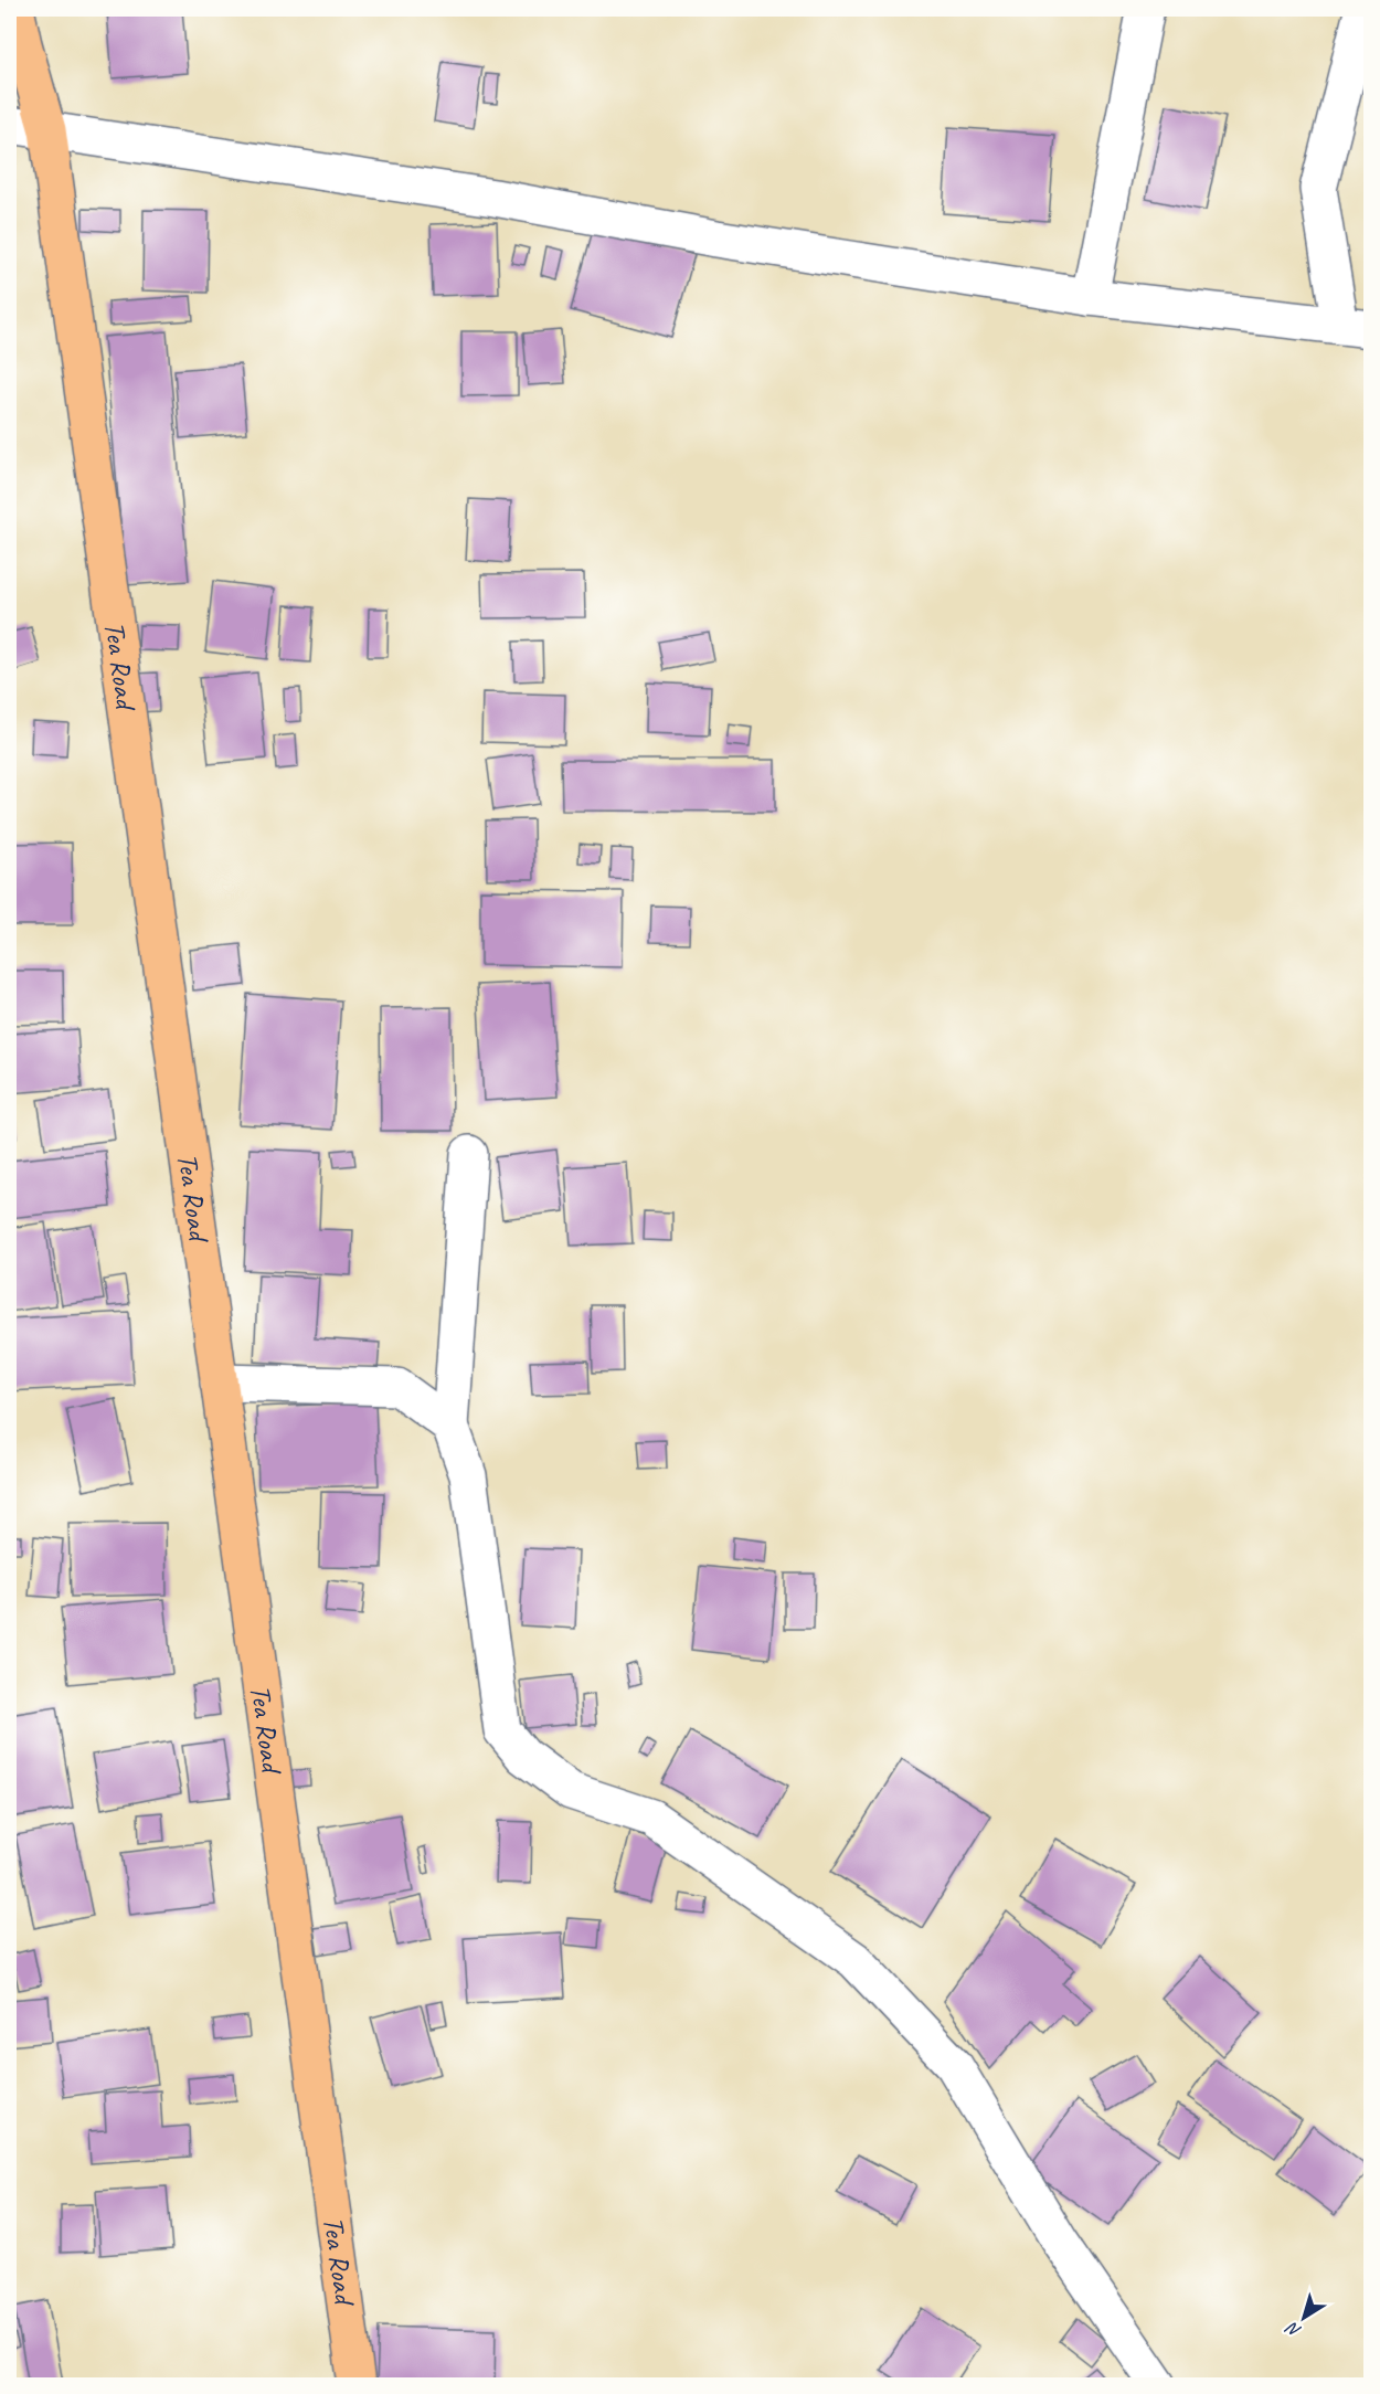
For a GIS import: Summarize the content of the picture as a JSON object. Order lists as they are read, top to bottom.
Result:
{
  "streets": {
    "main road": ["Tea Road"]
  },
  "north": "bottom left"
}
